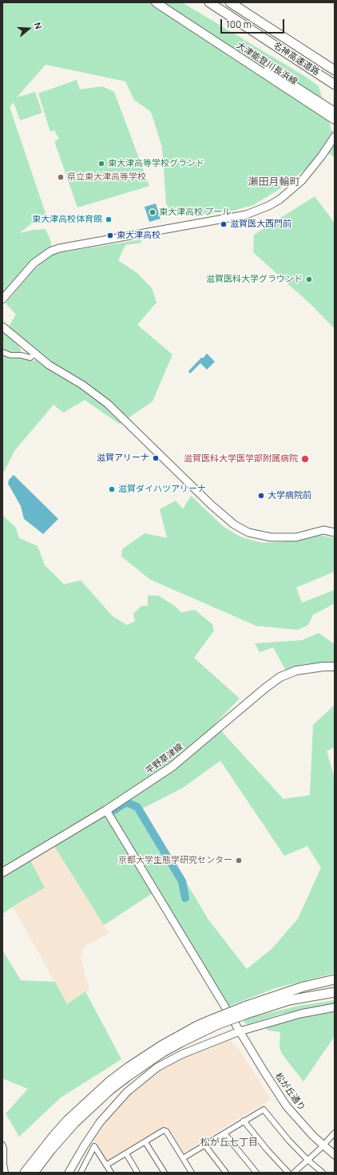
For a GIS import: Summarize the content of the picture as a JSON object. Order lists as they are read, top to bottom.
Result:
{
  "streets": {
    "highway": ["名神高速道路"],
    "main road": ["大津能登川長浜線", "平野草津線"],
    "street": ["松が丘通り"]
  },
  "crossings": [
    ["平野草津線", "松が丘通り"]
  ],
  "districts": ["瀬田月輪町", "松が丘七丁目"],
  "places": [
    "東大津高等学校グランド",
    "県立東大津高等学校",
    "東大津高校 プール",
    "東大津高校体育館",
    "滋賀医大西門前",
    "東大津高校",
    "滋賀医科大学グラウンド",
    "滋賀アリーナ",
    "滋賀医科大学医学部附属病院",
    "滋賀ダイハツアリーナ",
    "大学病院前",
    "京都大学生態学研究センター"
  ],
  "scale_bar": "100 m",
  "north": "right"
}
